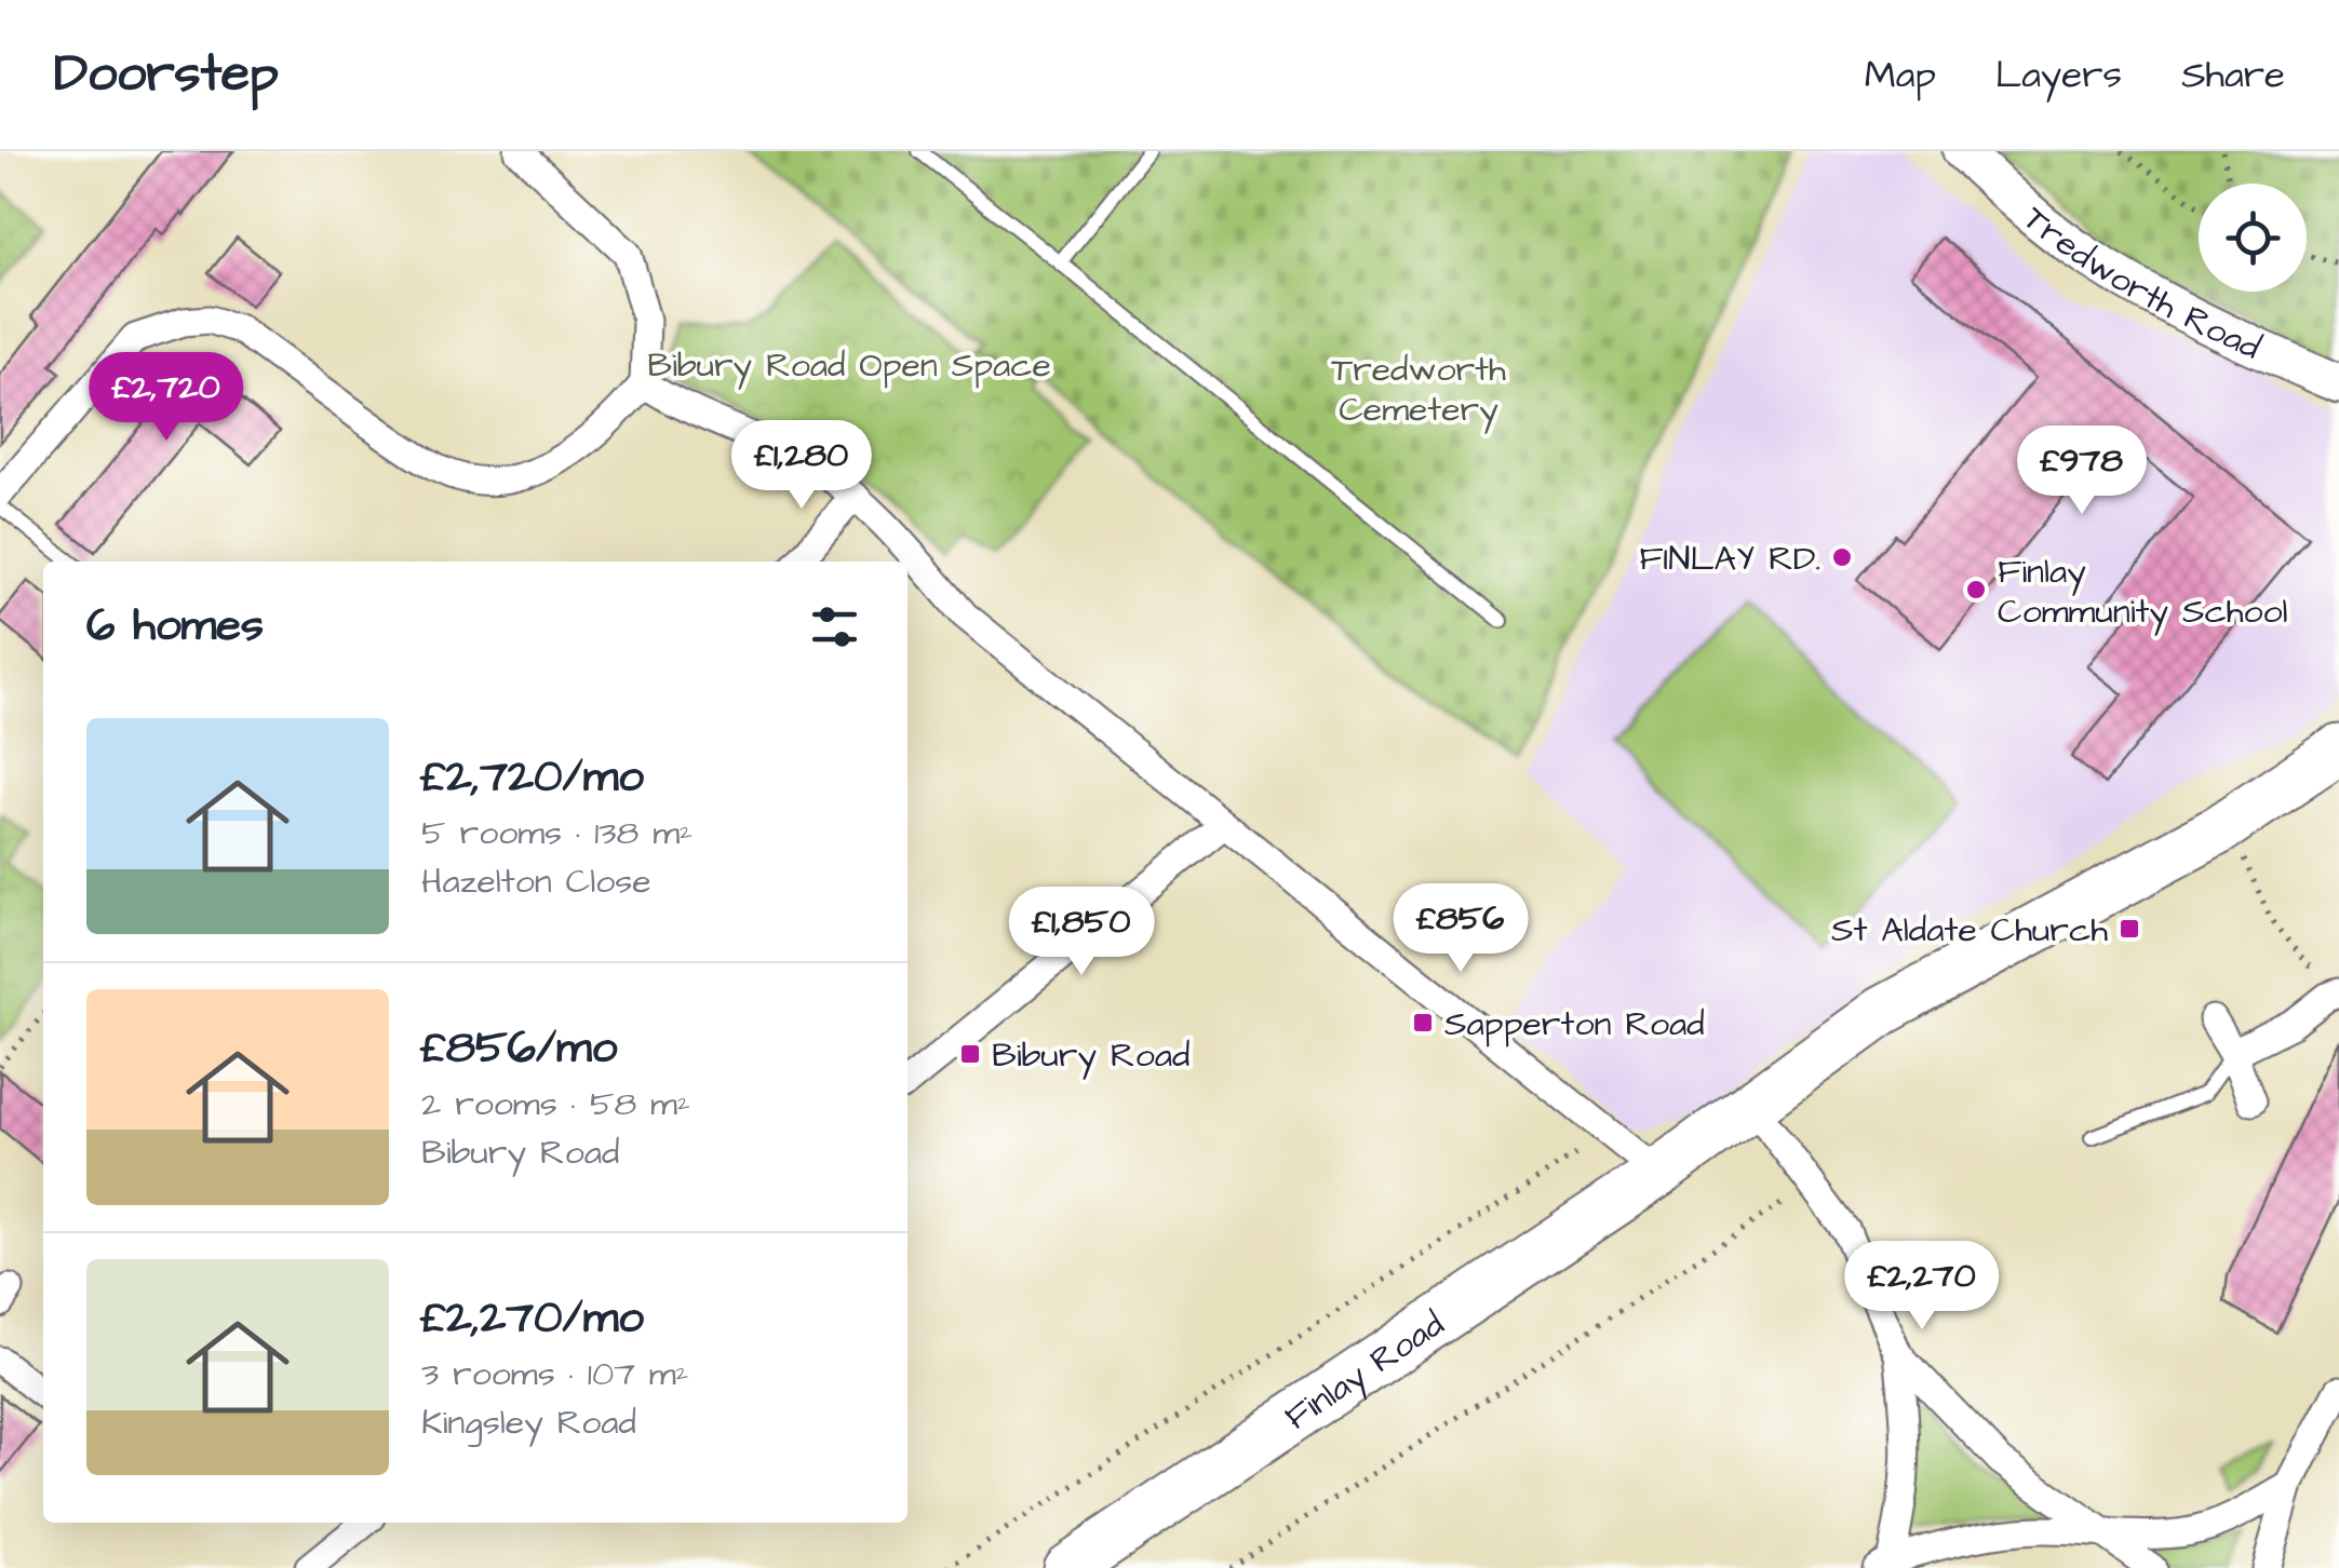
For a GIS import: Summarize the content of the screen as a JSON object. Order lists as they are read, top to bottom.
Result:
{
  "streets": {
    "highway": ["Finlay Road"],
    "street": ["Tredworth Road"]
  },
  "parks": ["Bibury Road Open Space", "Tredworth Cemetery"],
  "places": {
    "other": ["FINLAY RD.", "Finlay Community School"],
    "transit": ["St Aldate Church", "Sapperton Road", "Bibury Road"]
  },
  "page": {
    "header": "Doorstep",
    "nav": ["Map", "Layers", "Share"],
    "price": [
      "£2,720",
      "£1,280",
      "£978",
      "£856",
      "£1,850",
      "£2,270"
    ],
    "heading": "6 homes",
    "list": [
      {
        "name": "£2,720/mo",
        "note": "5 rooms · 138 m² · Hazelton Close"
      },
      {
        "name": "£856/mo",
        "note": "2 rooms · 58 m² · Bibury Road"
      },
      {
        "name": "£2,270/mo",
        "note": "3 rooms · 107 m² · Kingsley Road"
      }
    ]
  }
}
